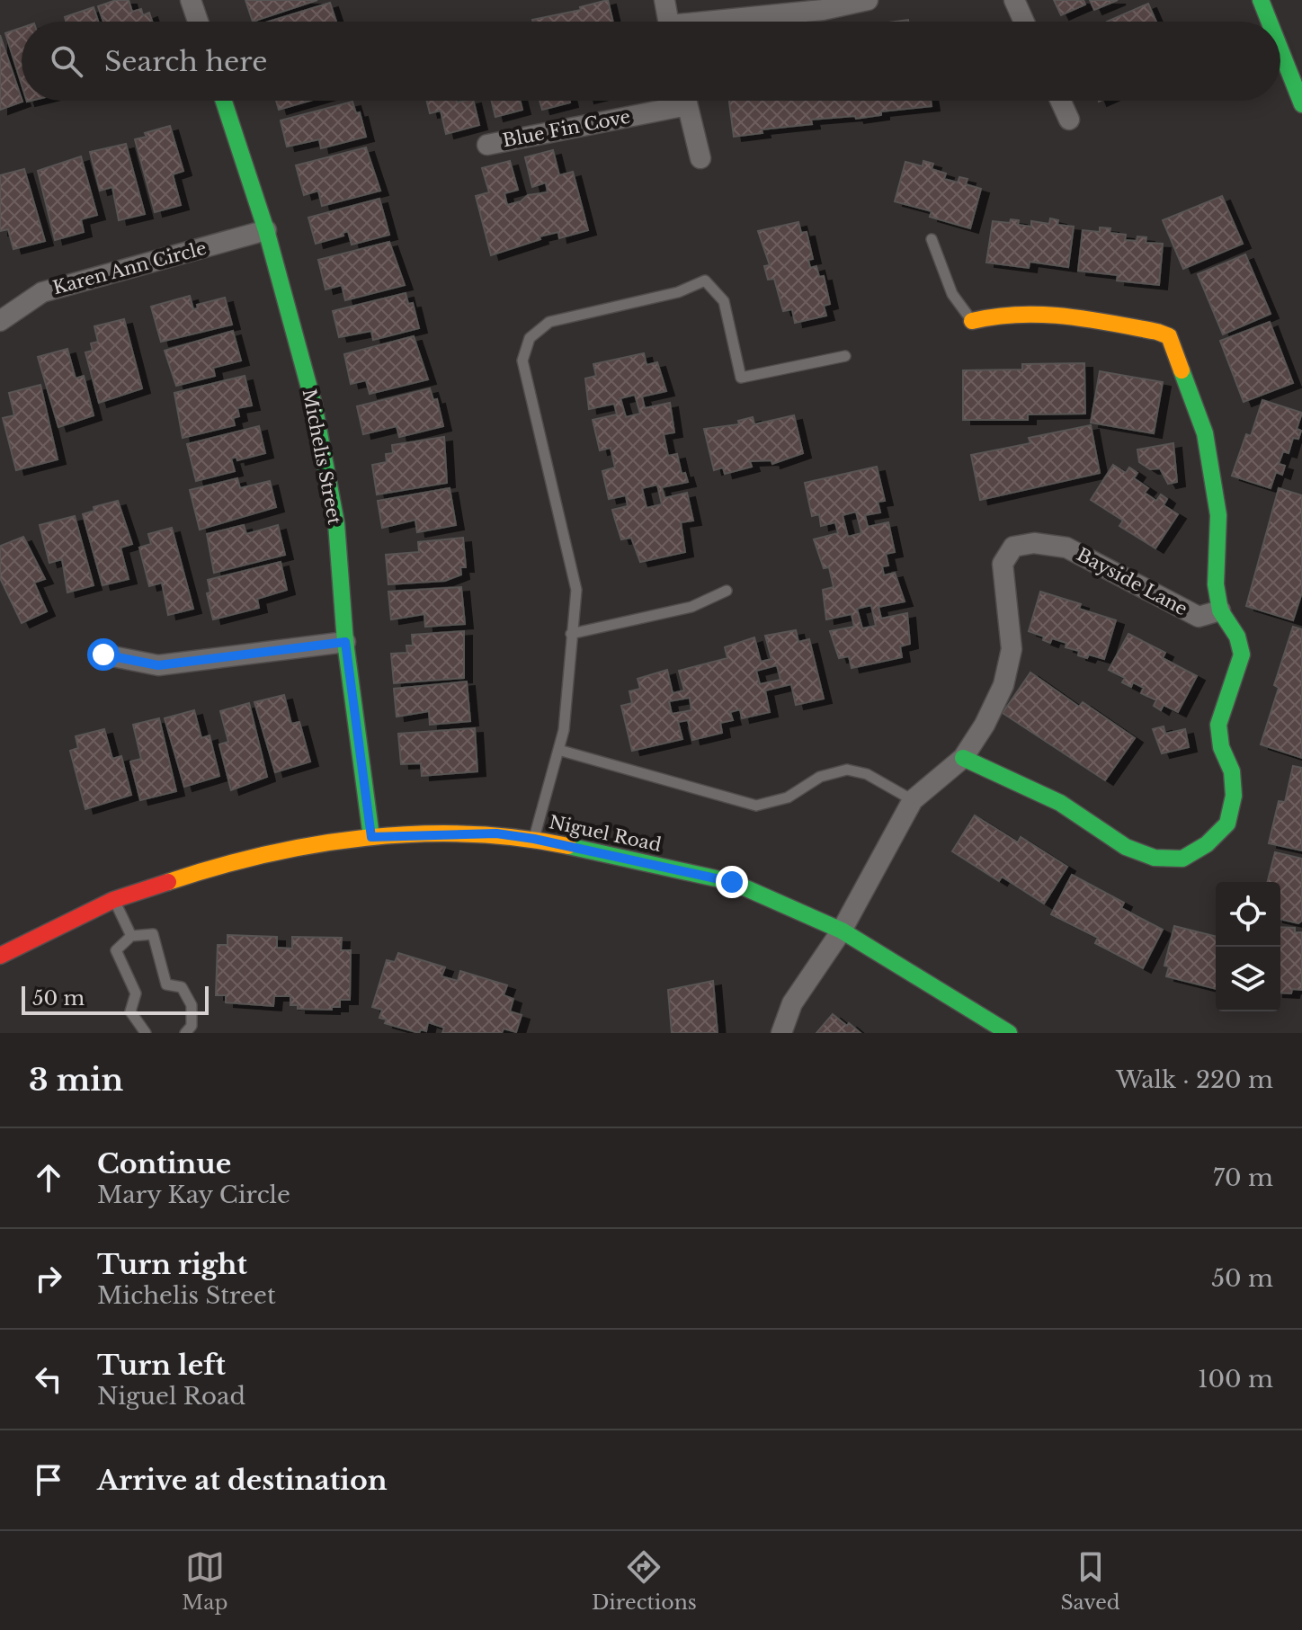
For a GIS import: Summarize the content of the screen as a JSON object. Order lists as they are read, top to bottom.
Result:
{
  "streets": {
    "street": [
      "Blue Fin Cove",
      "Karen Ann Circle",
      "Michelis Street",
      "Bayside Lane",
      "Niguel Road"
    ]
  },
  "crossings": [
    ["Karen Ann Circle", "Michelis Street"],
    ["Michelis Street", "Niguel Road"]
  ],
  "scale_bar": "50 m",
  "page": {
    "search": "Search here",
    "scale": "50 m",
    "heading": ["3 min", "Walk · 220 m"],
    "list": [
      ["Continue", "Mary Kay Circle", "70 m"],
      ["Turn right", "Michelis Street", "50 m"],
      ["Turn left", "Niguel Road", "100 m"],
      "Arrive at destination"
    ],
    "nav": ["Map", "Directions", "Saved"]
  }
}
